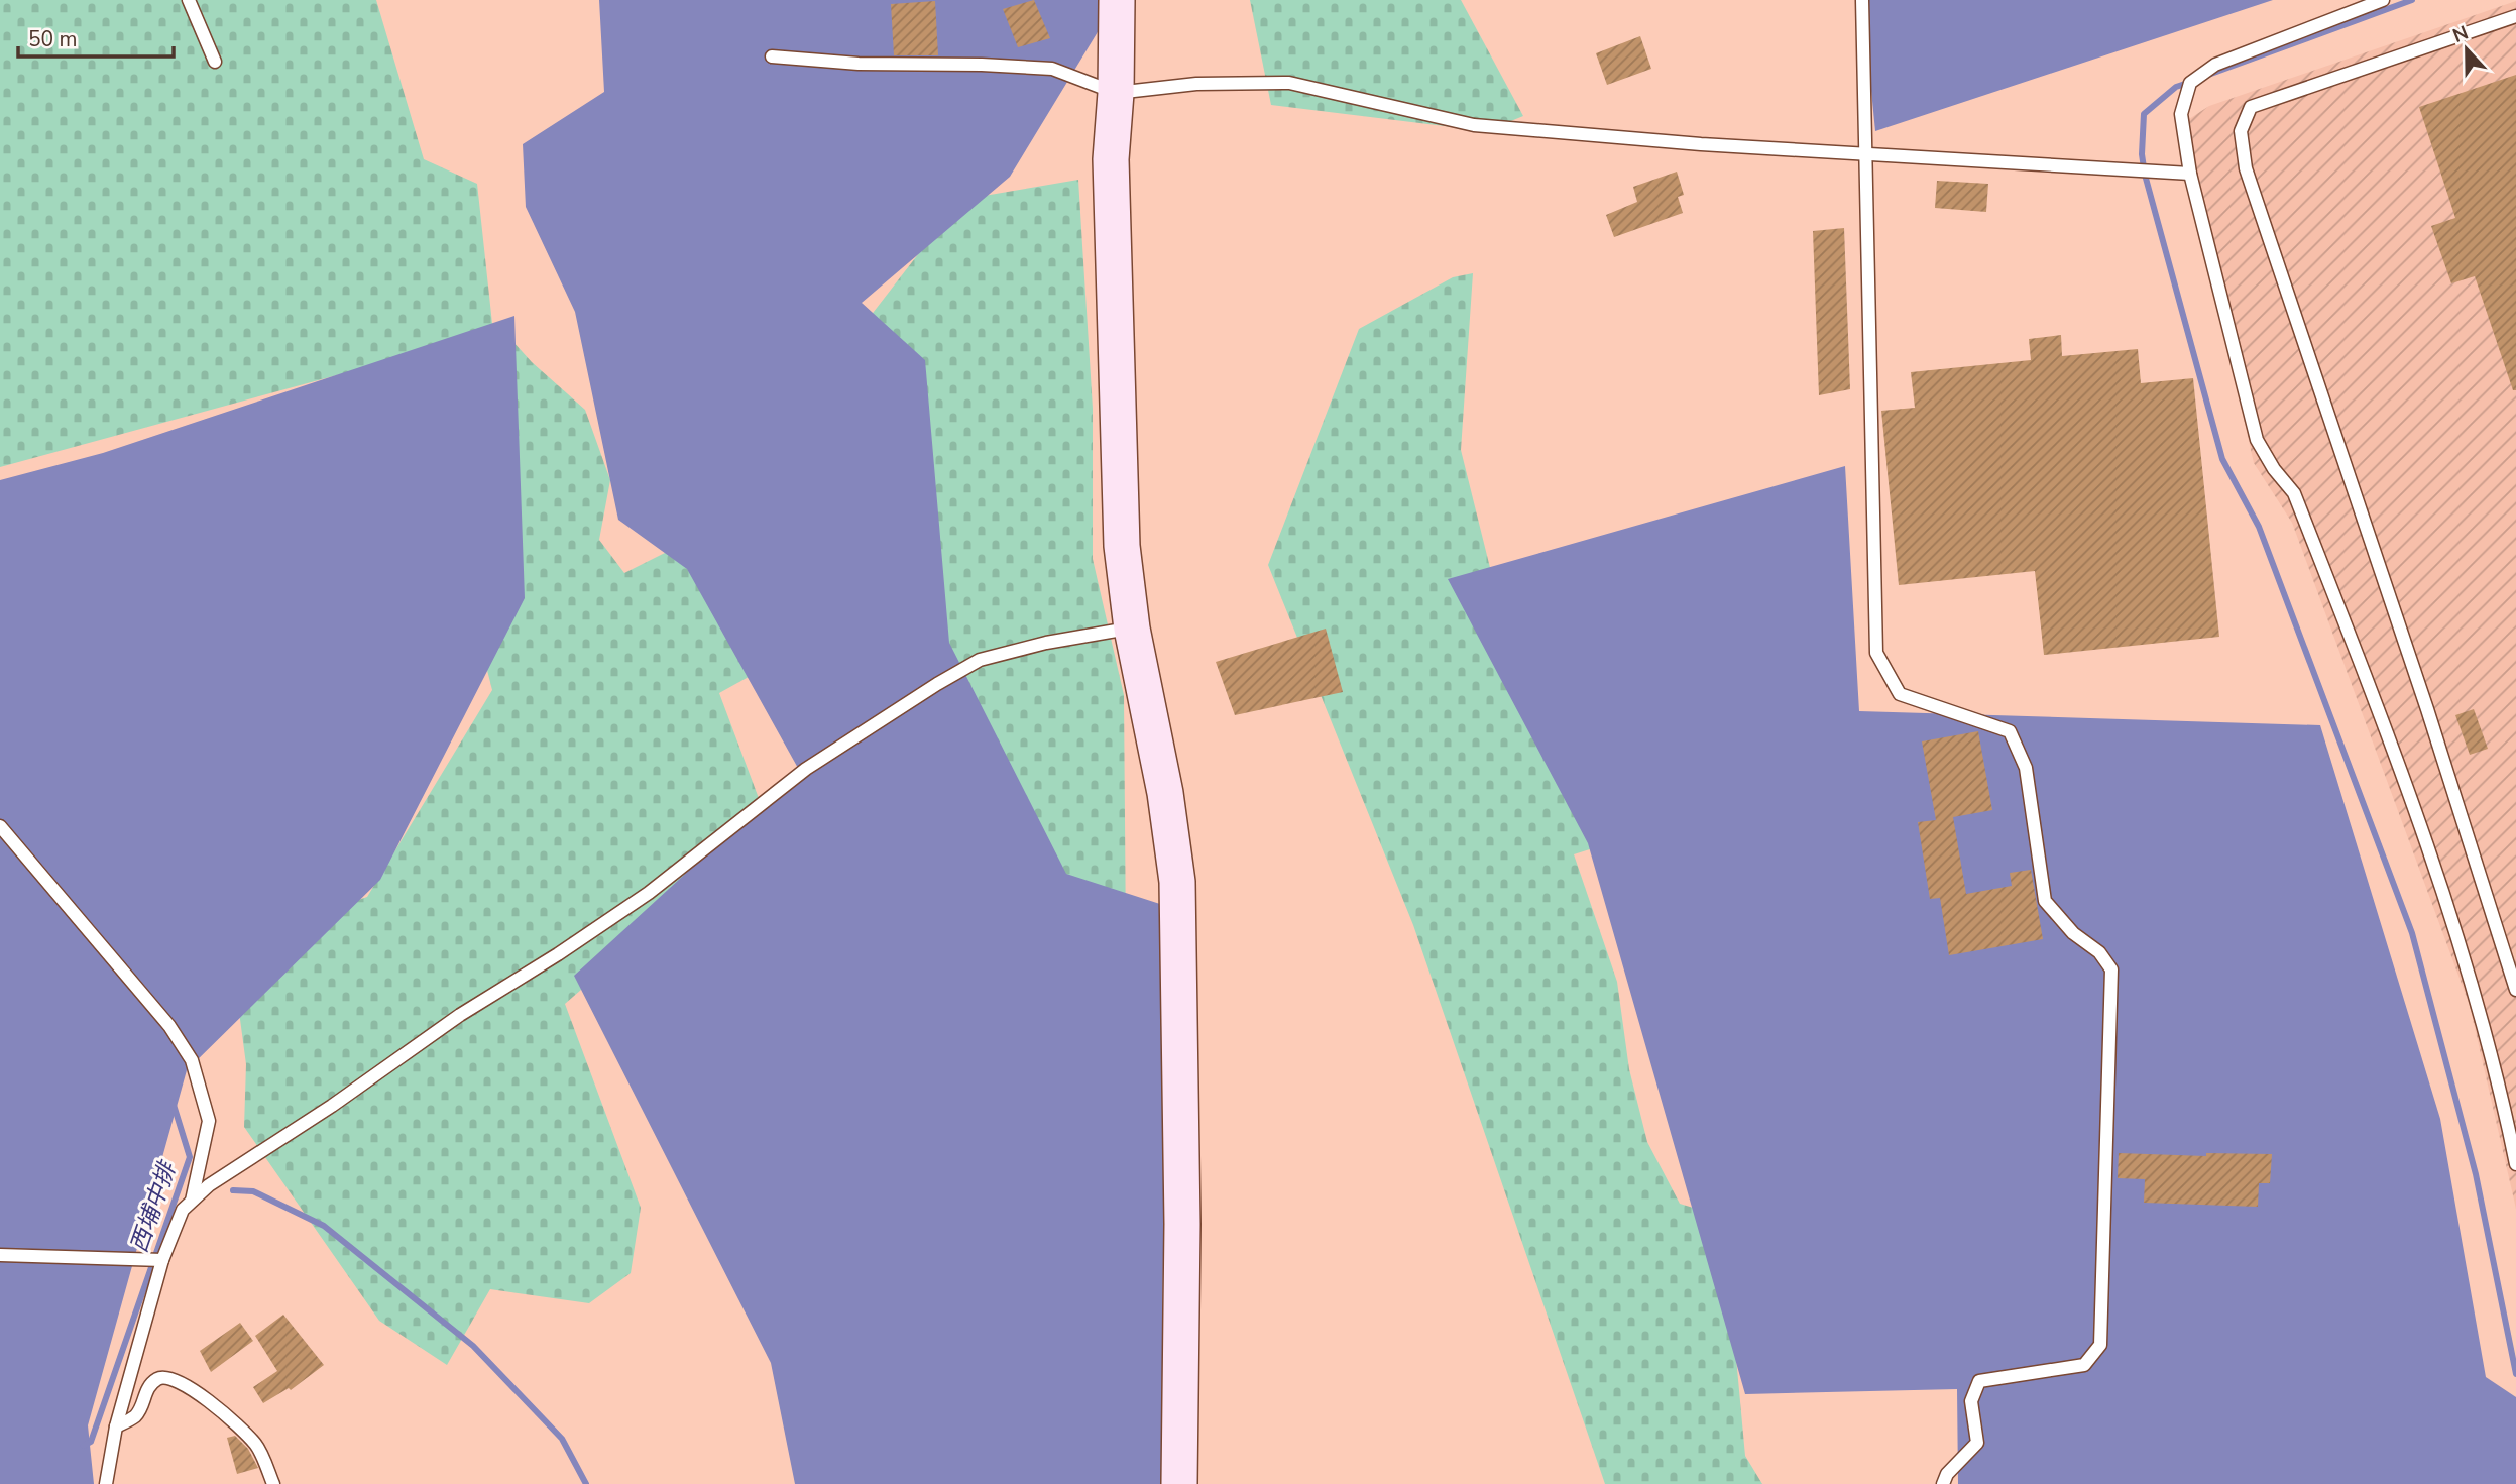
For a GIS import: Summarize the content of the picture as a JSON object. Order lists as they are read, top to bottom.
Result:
{
  "water": ["西埔中排"],
  "scale_bar": "50 m",
  "north": "top"
}
